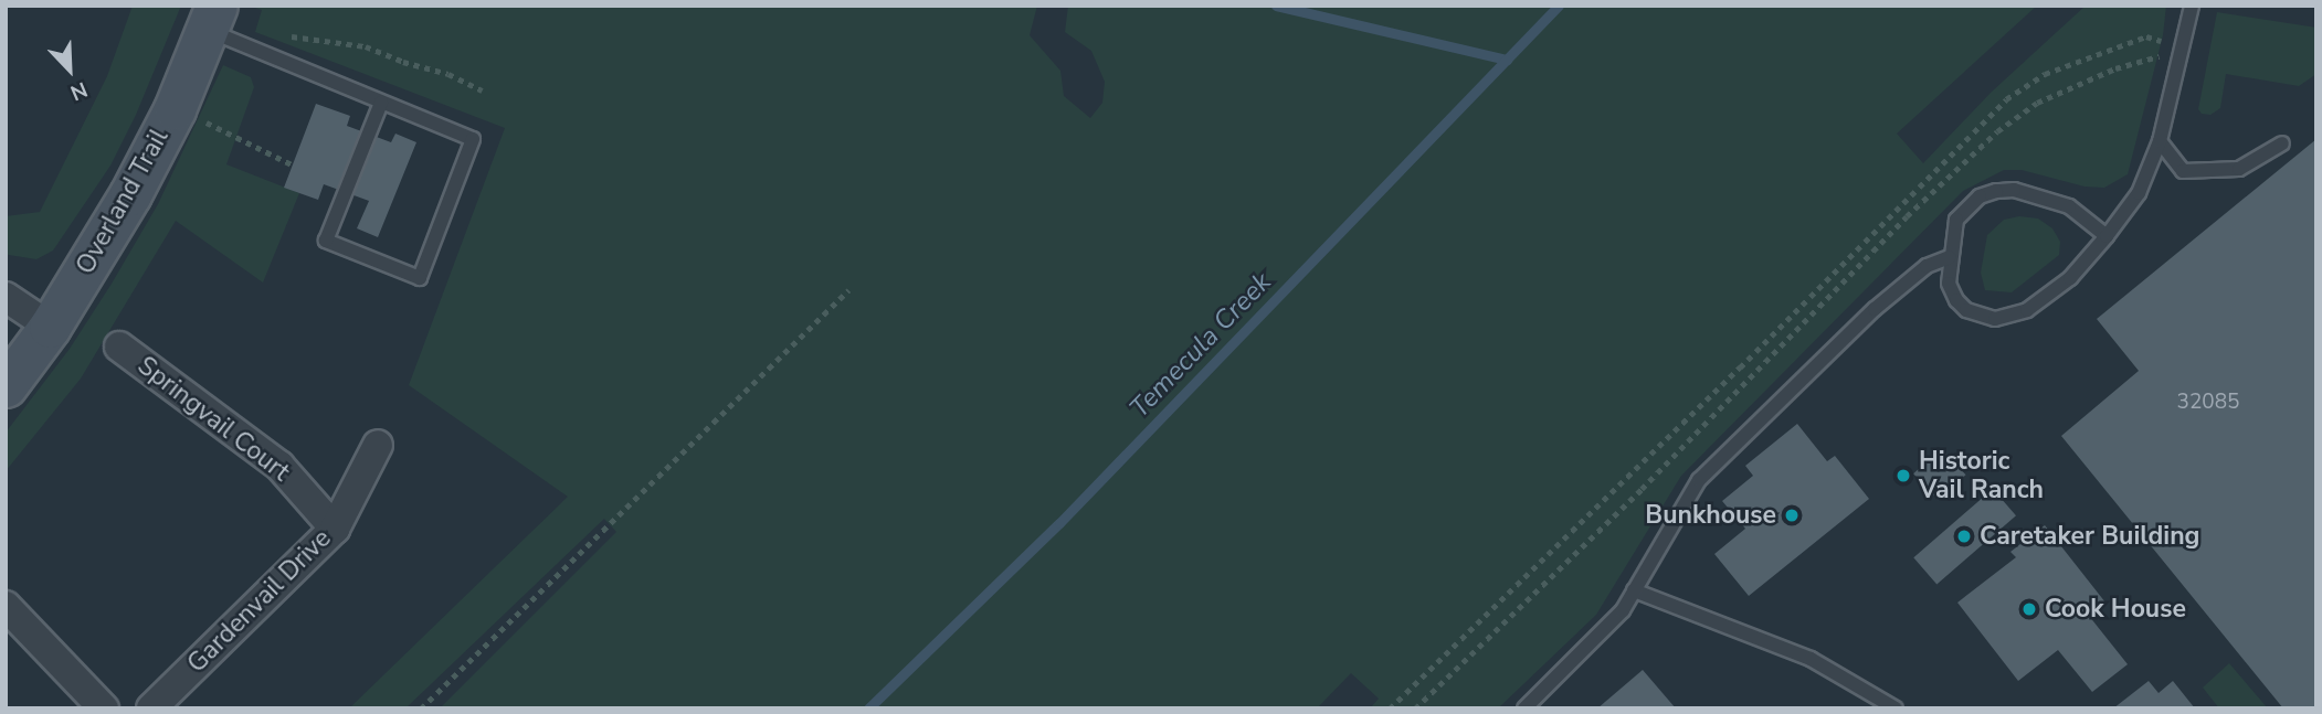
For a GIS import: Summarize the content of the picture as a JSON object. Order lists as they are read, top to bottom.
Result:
{
  "streets": {
    "street": ["Overland Trail", "Springvail Court", "Gardenvail Drive"]
  },
  "crossings": [
    ["Springvail Court", "Gardenvail Drive"]
  ],
  "water": ["Temecula Creek"],
  "places": [
    "Historic Vail Ranch",
    "Bunkhouse",
    "Caretaker Building",
    "Cook House"
  ],
  "house_numbers": ["32085"],
  "north": "bottom right"
}
